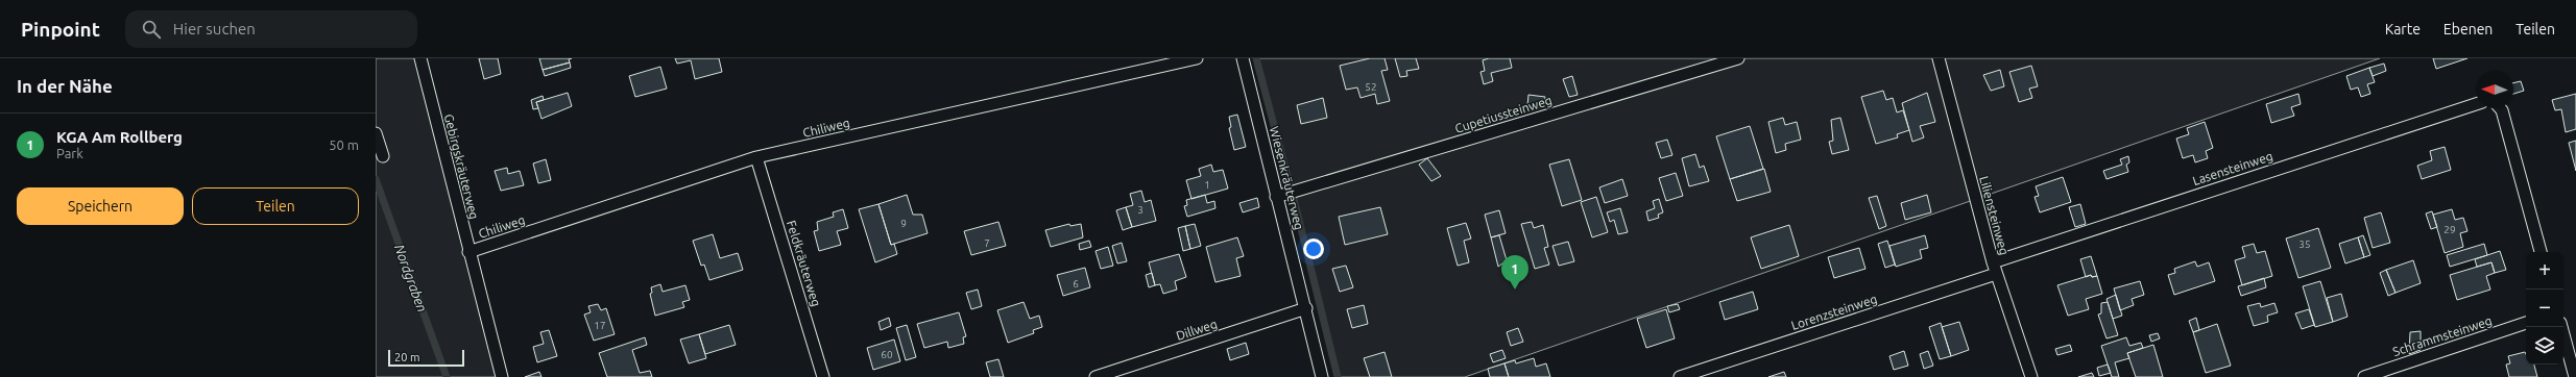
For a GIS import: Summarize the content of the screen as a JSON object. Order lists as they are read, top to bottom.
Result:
{
  "streets": {
    "lane": [
      "Cupetiussteinweg",
      "Chiliweg",
      "Gebirgskräuterweg",
      "Lasensteinweg",
      "Wiesenkräuterweg",
      "Liliensteinweg",
      "Feldkräuterweg",
      "Lorenzsteinweg",
      "Dillweg",
      "Schrammsteinweg"
    ]
  },
  "crossings": [
    ["Cupetiussteinweg", "Wiesenkräuterweg"],
    ["Chiliweg", "Gebirgskräuterweg"],
    ["Chiliweg", "Feldkräuterweg"],
    ["Lasensteinweg", "Liliensteinweg"],
    ["Lasensteinweg", "Lorenzsteinweg"],
    ["Wiesenkräuterweg", "Dillweg"],
    ["Liliensteinweg", "Lorenzsteinweg"]
  ],
  "water": ["Nordgraben"],
  "house_numbers": [
    "52",
    "1",
    "3",
    "9",
    "29",
    "7",
    "35",
    "6",
    "17",
    "60"
  ],
  "scale_bar": "20 m",
  "north": "left",
  "page": {
    "header": "Pinpoint",
    "search": "Hier suchen",
    "nav": ["Karte", "Ebenen", "Teilen"],
    "heading": "In der Nähe",
    "list": [
      {
        "mark": "1",
        "name": "KGA Am Rollberg",
        "note": "Park",
        "value": "50 m"
      }
    ],
    "buttons": ["Speichern", "Teilen"],
    "map_buttons": ["+", "−"],
    "pins": "1",
    "scale": "20 m"
  }
}
